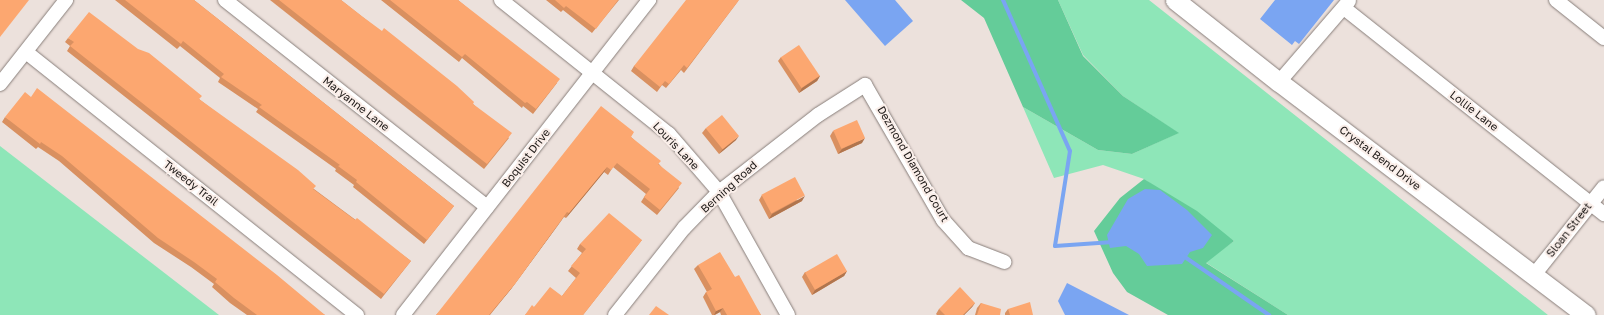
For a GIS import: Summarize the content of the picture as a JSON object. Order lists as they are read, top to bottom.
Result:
{
  "streets": {
    "street": [
      "Maryanne Lane",
      "Lollie Lane",
      "Louris Lane",
      "Boquist Drive",
      "Crystal Bend Drive",
      "Dezmond Diamond Court",
      "Tweedy Trail",
      "Berning Road",
      "Sloan Street"
    ]
  },
  "crossings": [
    ["Maryanne Lane", "Boquist Drive"],
    ["Lollie Lane", "Sloan Street"],
    ["Louris Lane", "Boquist Drive"],
    ["Louris Lane", "Berning Road"],
    ["Crystal Bend Drive", "Sloan Street"],
    ["Dezmond Diamond Court", "Berning Road"]
  ]
}
